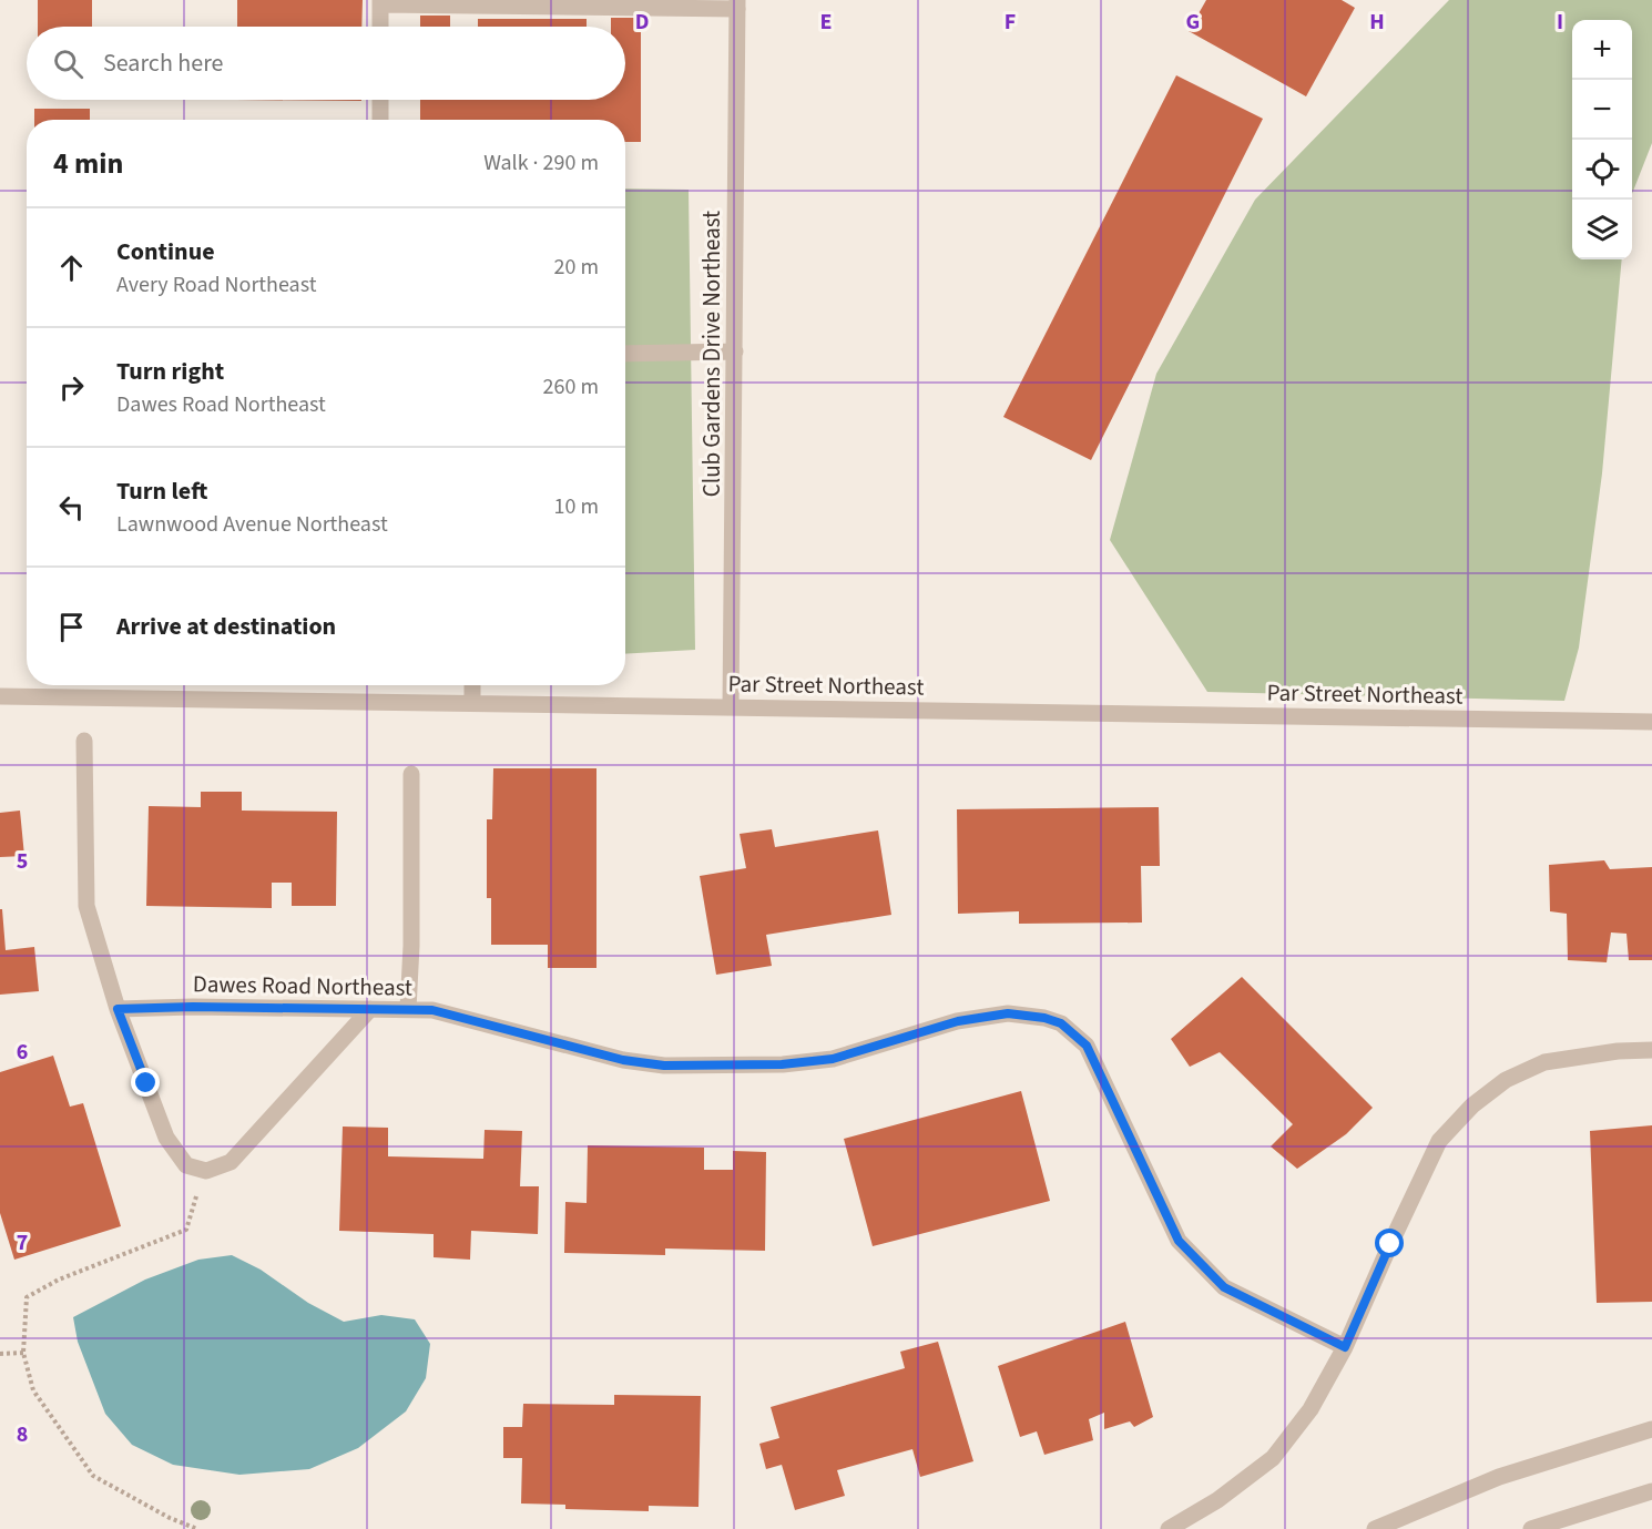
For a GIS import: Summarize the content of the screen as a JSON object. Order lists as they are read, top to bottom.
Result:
{
  "streets": {
    "street": ["Club Gardens Drive Northeast", "Par Street Northeast", "Dawes Road Northeast"]
  },
  "crossings": [
    ["Club Gardens Drive Northeast", "Par Street Northeast"]
  ],
  "page": {
    "map_buttons": ["+", "−"],
    "search": "Search here",
    "heading": ["4 min", "Walk · 290 m"],
    "list": [
      ["Continue", "Avery Road Northeast", "20 m"],
      ["Turn right", "Dawes Road Northeast", "260 m"],
      ["Turn left", "Lawnwood Avenue Northeast", "10 m"],
      "Arrive at destination"
    ]
  },
  "grid": {
    "columns": [
      "D",
      "E",
      "F",
      "G",
      "H",
      "I"
    ],
    "rows": [
      "5",
      "6",
      "7",
      "8"
    ]
  }
}
